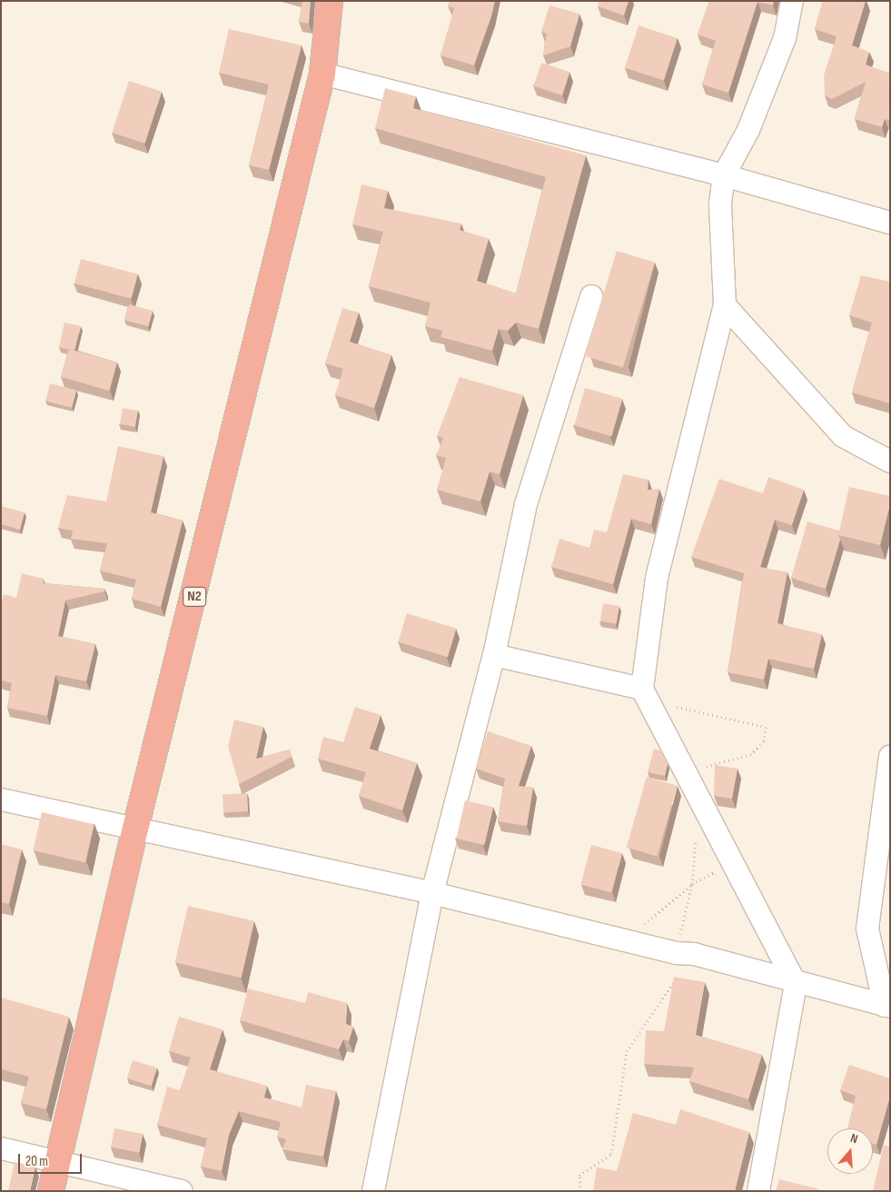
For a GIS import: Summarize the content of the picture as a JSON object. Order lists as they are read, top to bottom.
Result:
{
  "streets": {
    "highway": ["N2"]
  },
  "scale_bar": "20 m",
  "north": "top"
}
